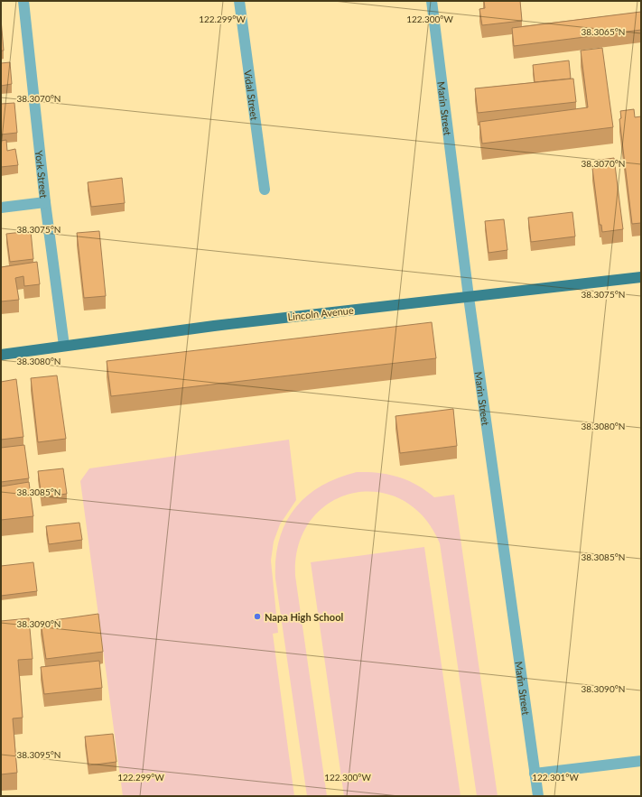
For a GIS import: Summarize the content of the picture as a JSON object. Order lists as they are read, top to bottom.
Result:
{
  "streets": {
    "main road": ["Lincoln Avenue"],
    "street": ["Vidal Street", "Marin Street", "York Street"]
  },
  "crossings": [
    ["Marin Street", "Lincoln Avenue"],
    ["York Street", "Lincoln Avenue"]
  ],
  "places": ["Napa High School"],
  "coordinates": [
    "122.299°W",
    "122.300°W",
    "38.3065°N",
    "38.3070°N",
    "38.3075°N",
    "38.3080°N",
    "38.3085°N",
    "38.3090°N",
    "38.3095°N",
    "122.301°W"
  ]
}
